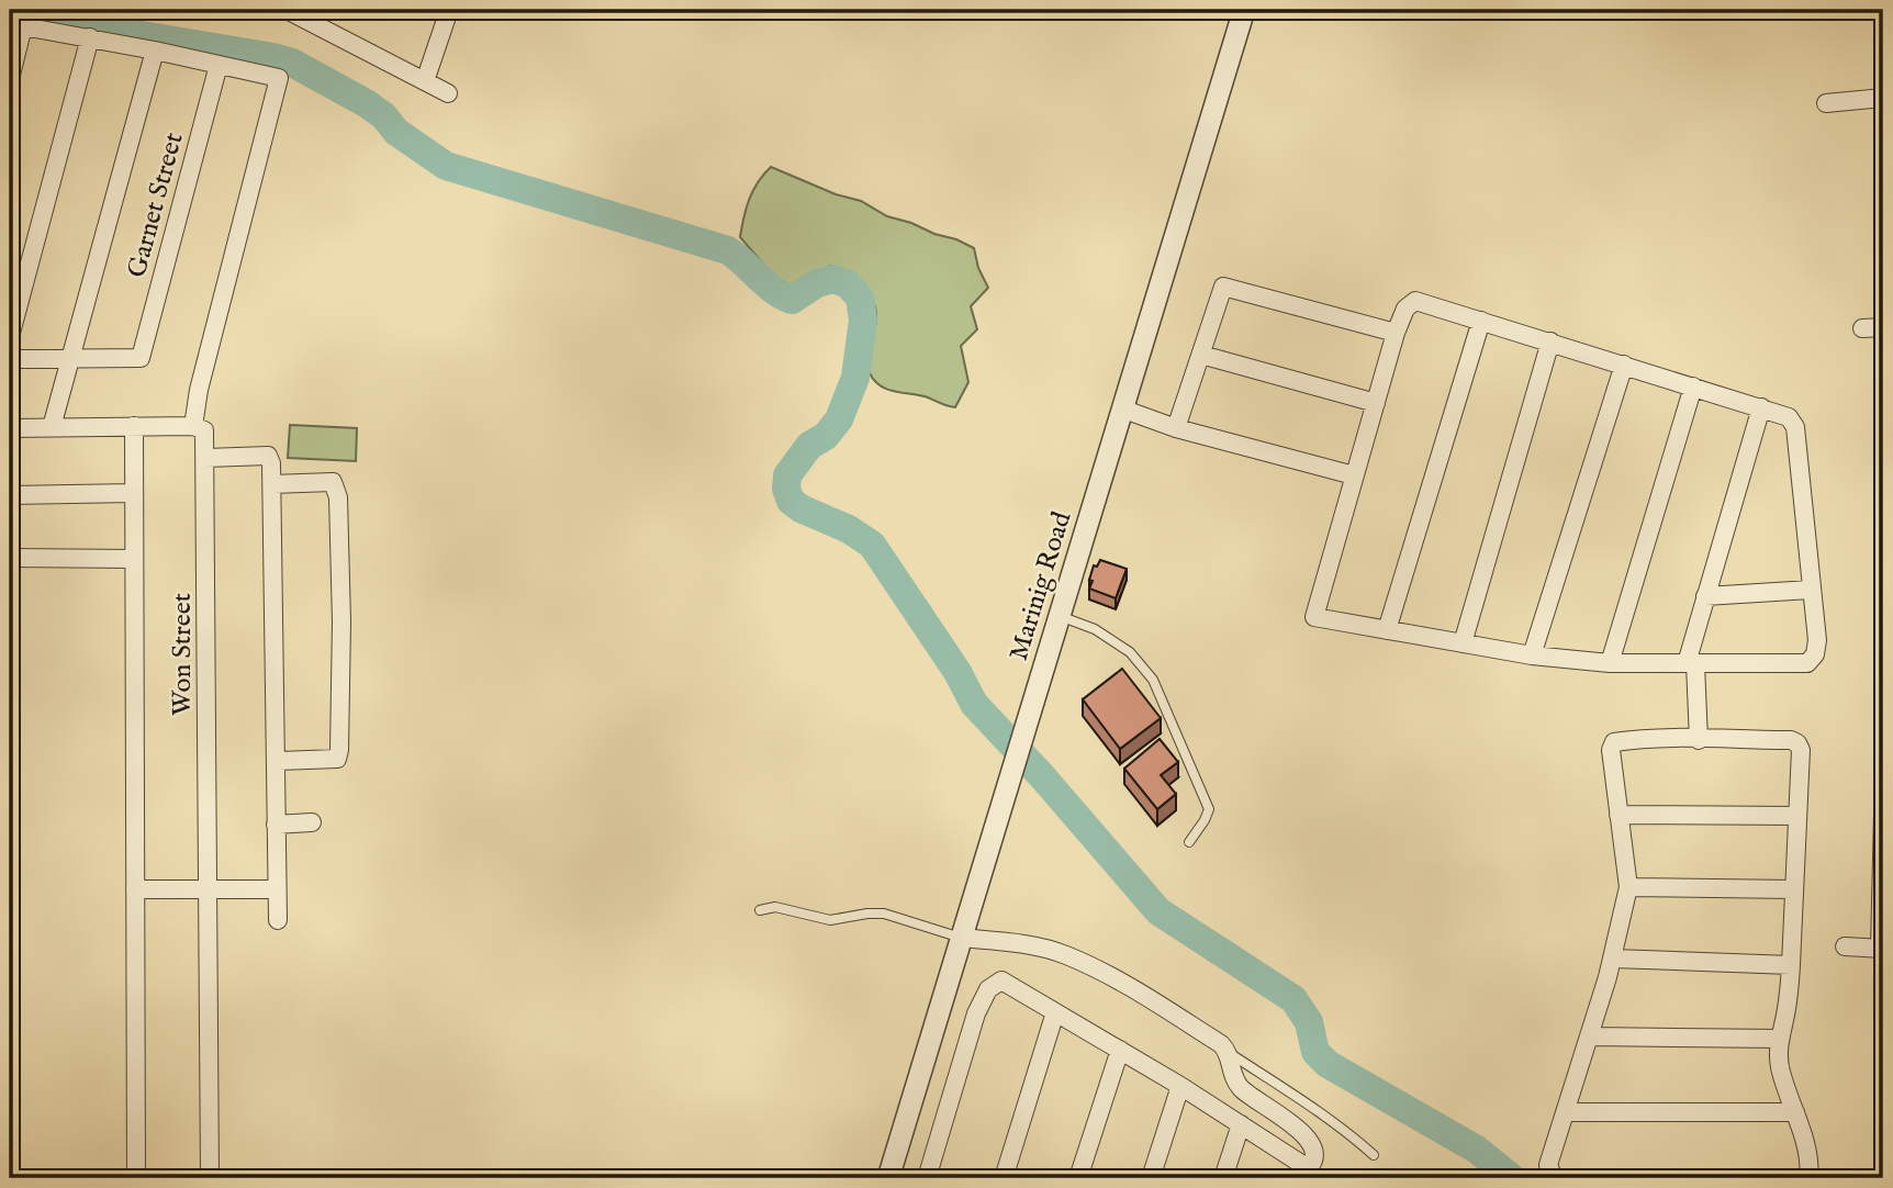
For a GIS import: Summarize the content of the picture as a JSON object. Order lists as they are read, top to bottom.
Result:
{
  "streets": {
    "street": ["Garnet Street", "Marinig Road", "Won Street"]
  }
}
